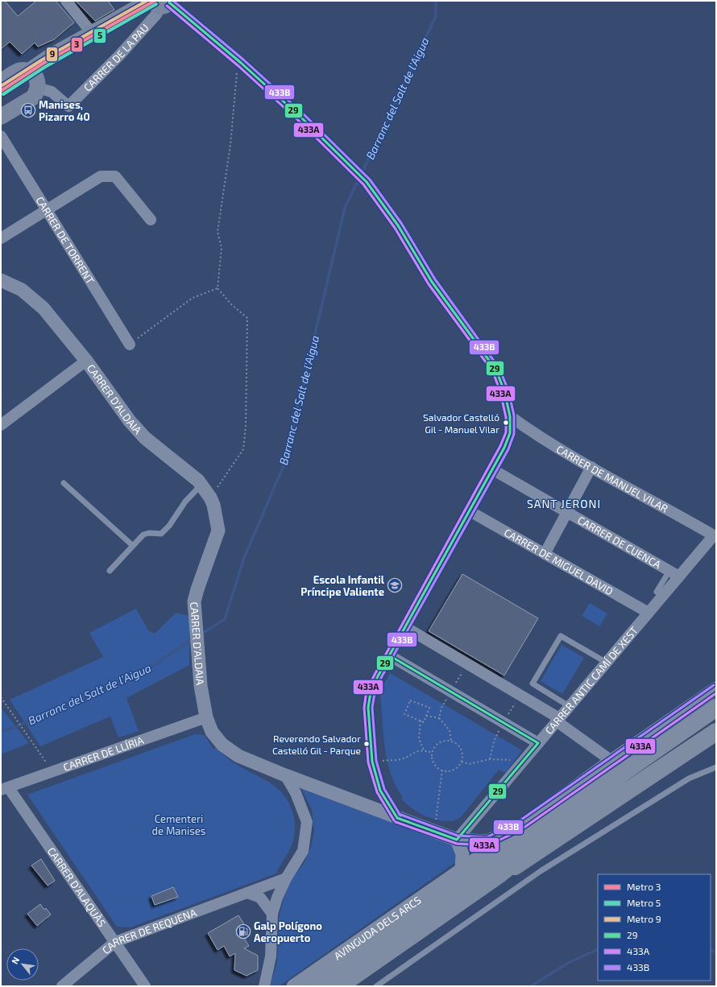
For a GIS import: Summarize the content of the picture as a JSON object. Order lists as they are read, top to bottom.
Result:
{
  "streets": {
    "street": [
      "CARRER DE LA PAU",
      "CARRER DE TORRENT",
      "CARRER D’ALDAIA",
      "CARRER DE MANUEL VILAR",
      "CARRER DE CUENCA",
      "CARRER DE MIGUEL DAVID",
      "CARRER ANTIC CAMÍ DE XEST",
      "CARRER DE LLÍRIA",
      "CARRER D’ALAQUÀS",
      "AVINGUDA DELS ARCS",
      "CARRER DE REQUENA"
    ]
  },
  "crossings": [
    ["CARRER D’ALDAIA", "CARRER ANTIC CAMÍ DE XEST"],
    ["CARRER D’ALDAIA", "CARRER DE LLÍRIA"],
    ["CARRER D’ALDAIA", "AVINGUDA DELS ARCS"],
    ["CARRER DE MANUEL VILAR", "CARRER ANTIC CAMÍ DE XEST"],
    ["CARRER DE CUENCA", "CARRER ANTIC CAMÍ DE XEST"],
    ["CARRER DE MIGUEL DAVID", "CARRER ANTIC CAMÍ DE XEST"],
    ["CARRER DE LLÍRIA", "CARRER D’ALAQUÀS"],
    ["CARRER D’ALAQUÀS", "CARRER DE REQUENA"]
  ],
  "districts": ["SANT JERONI"],
  "water": ["Barranc del Salt de l'Aigua"],
  "parks": ["Cementeri de Manises"],
  "places": {
    "bus stop": ["Manises, Pizarro 40"],
    "other": ["Salvador Castelló Gil - Manuel Vilar", "Reverendo Salvador Castelló Gil - Parque"],
    "school or university": ["Escola Infantil Príncipe Valiente"],
    "fuel station": ["Galp Polígono Aeropuerto"]
  },
  "lines": [
    "metro line 3",
    "metro line 9",
    "transit line 433B",
    "transit line 29",
    "metro line 5",
    "transit line 433A"
  ],
  "legend": [
    "Metro 3",
    "Metro 5",
    "Metro 9",
    "29",
    "433A",
    "433B"
  ],
  "north": "top left"
}
